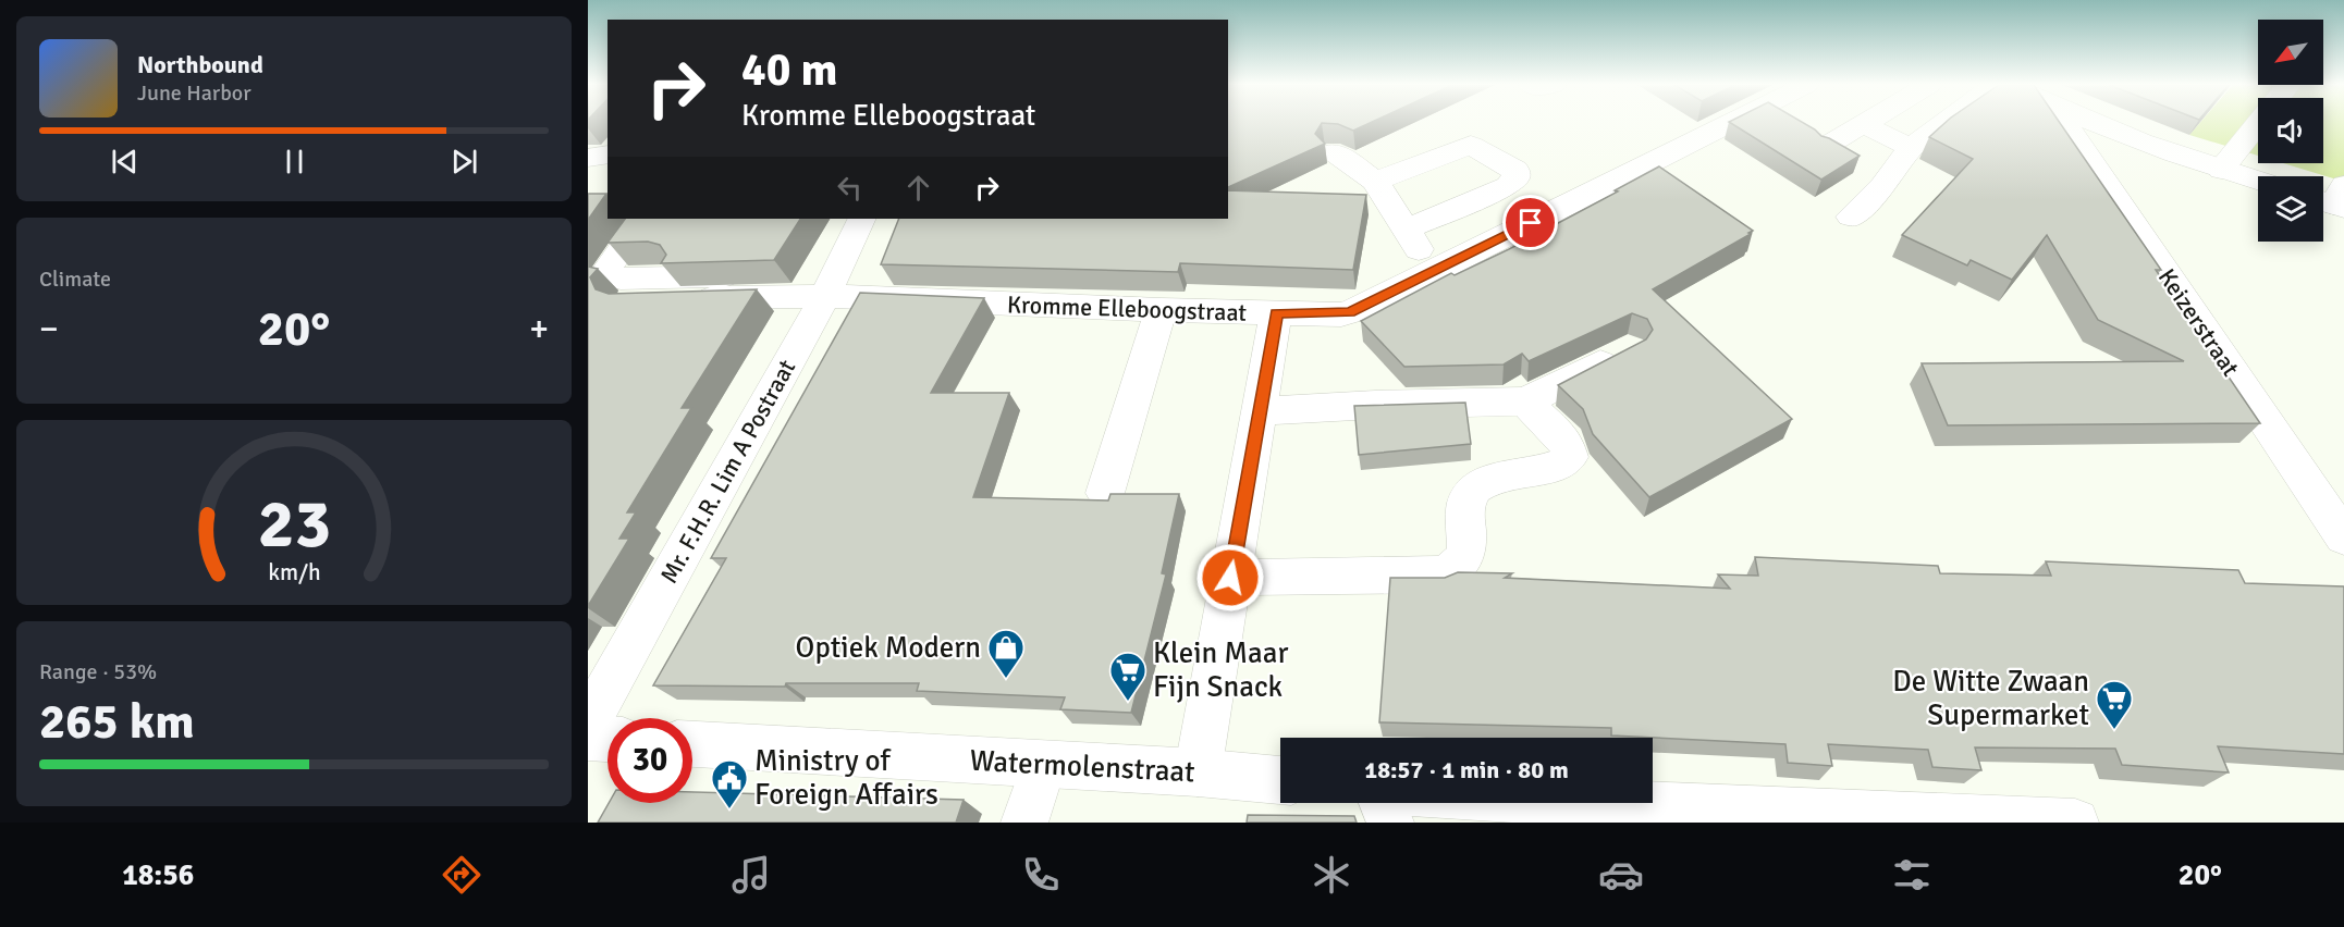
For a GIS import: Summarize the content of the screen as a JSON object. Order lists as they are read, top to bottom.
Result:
{
  "streets": {
    "street": [
      "Kromme Elleboogstraat",
      "Keizerstraat",
      "Mr. F.H.R. Lim A Postraat",
      "Watermolenstraat"
    ]
  },
  "crossings": [
    ["Kromme Elleboogstraat", "Mr. F.H.R. Lim A Postraat"]
  ],
  "places": {
    "shop": ["Optiek Modern"],
    "supermarket": ["Klein Maar Fijn Snack", "De Witte Zwaan Supermarket"],
    "public building": ["Ministry of Foreign Affairs"]
  },
  "north": "bottom left",
  "page": {
    "turn": ["40 m", "Kromme Elleboogstraat"],
    "song": ["Northbound", "June Harbor"],
    "tile": [
      "Climate",
      ["Range · 53%", "265 km"]
    ],
    "heat": ["−", "20°", "+"],
    "limit": "30",
    "trip": "18:57 · 1 min · 80 m",
    "tabs": ["18:56", "20°"],
    "gauge": ["23", "km/h"]
  }
}
